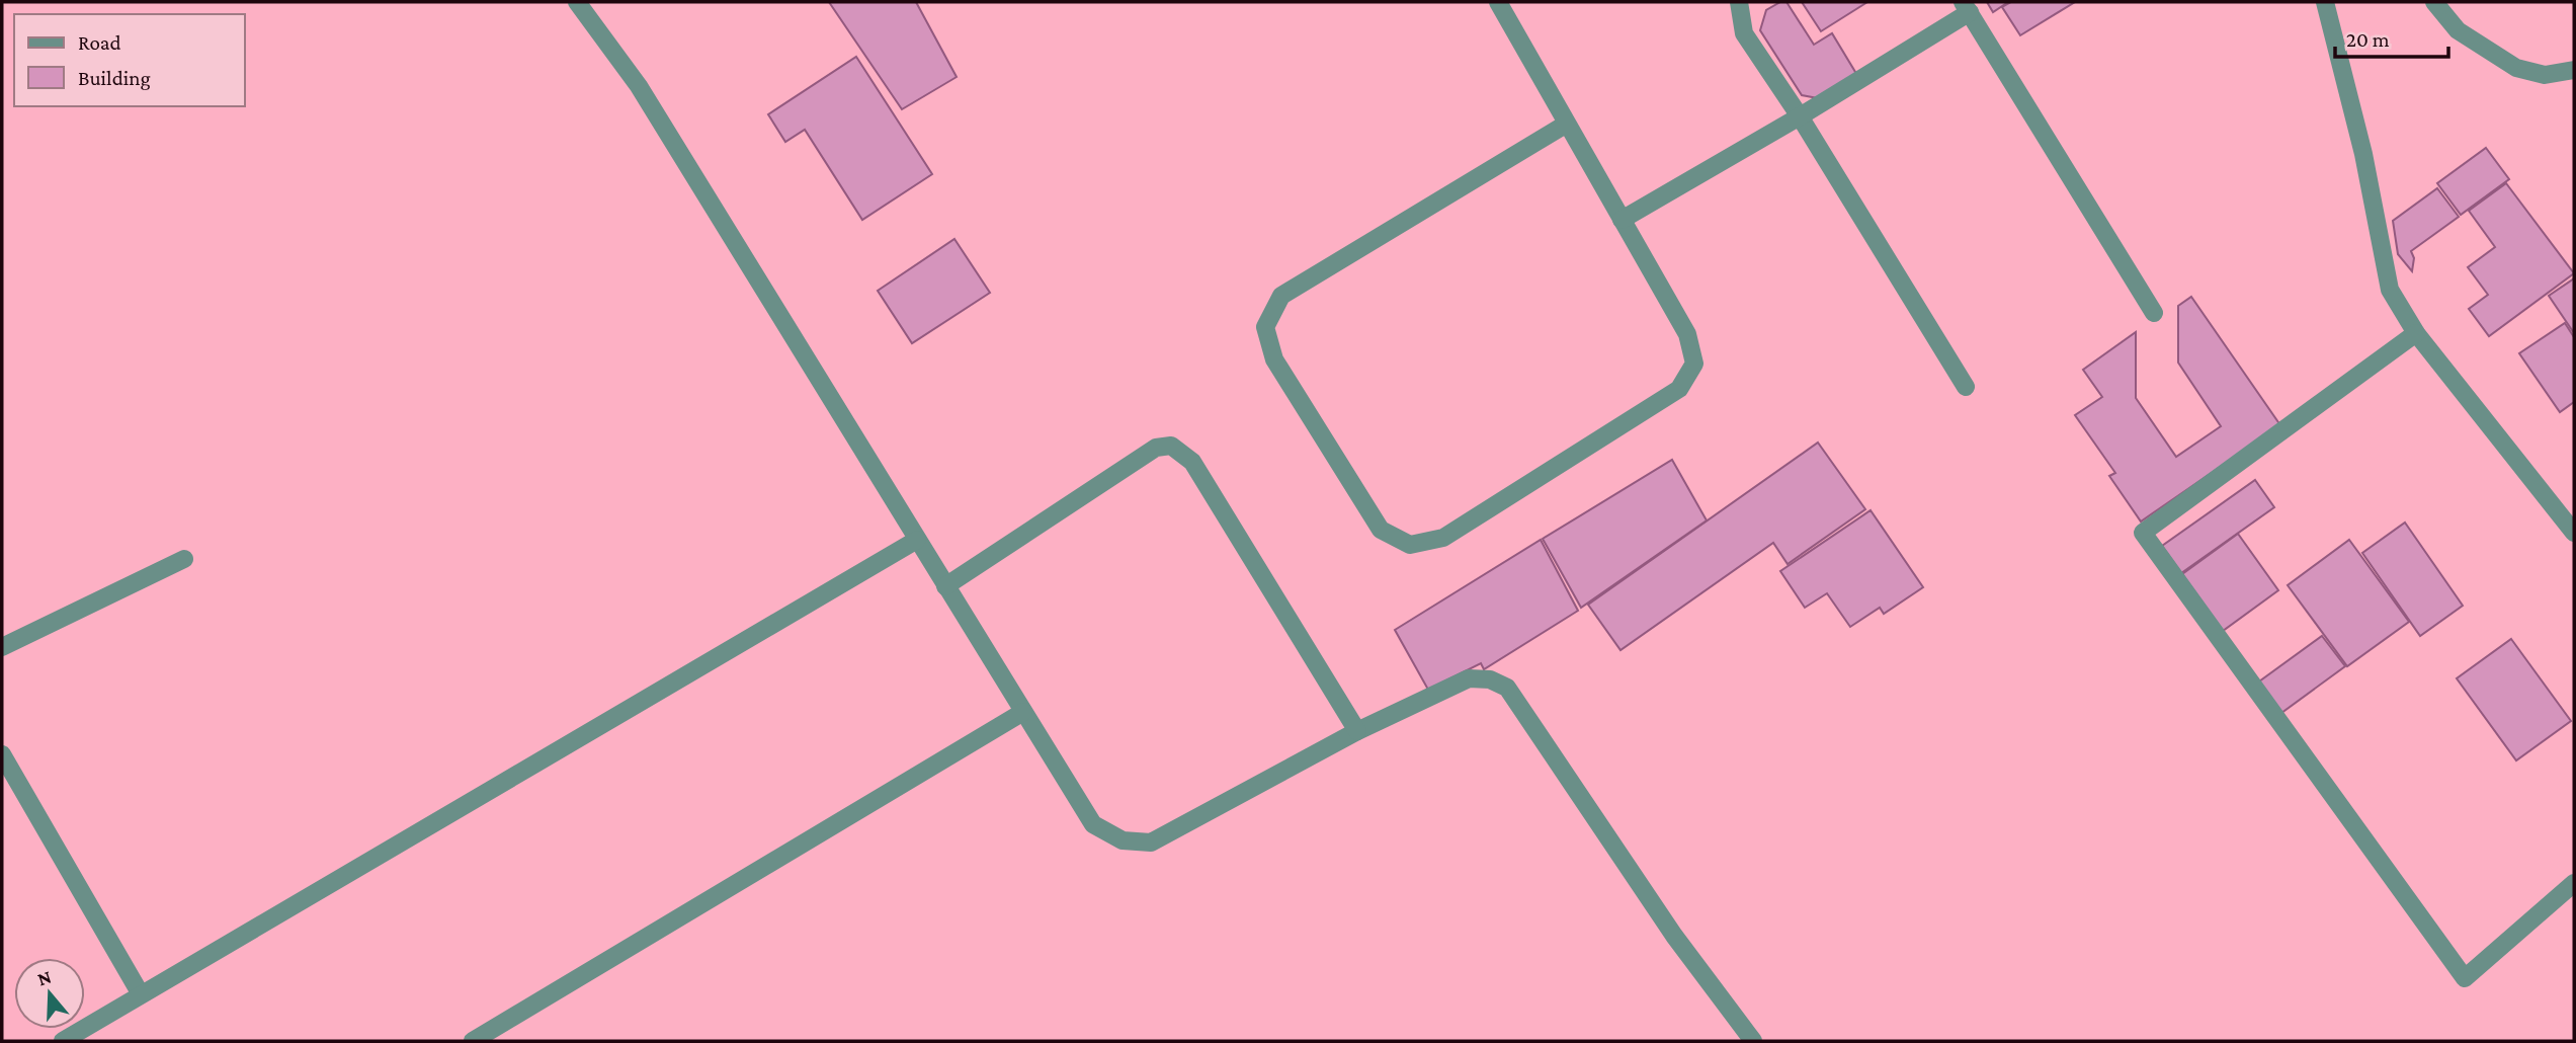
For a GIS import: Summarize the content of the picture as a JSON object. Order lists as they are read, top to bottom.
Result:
{
  "legend": ["Road", "Building"],
  "scale_bar": "20 m",
  "north": "top"
}
